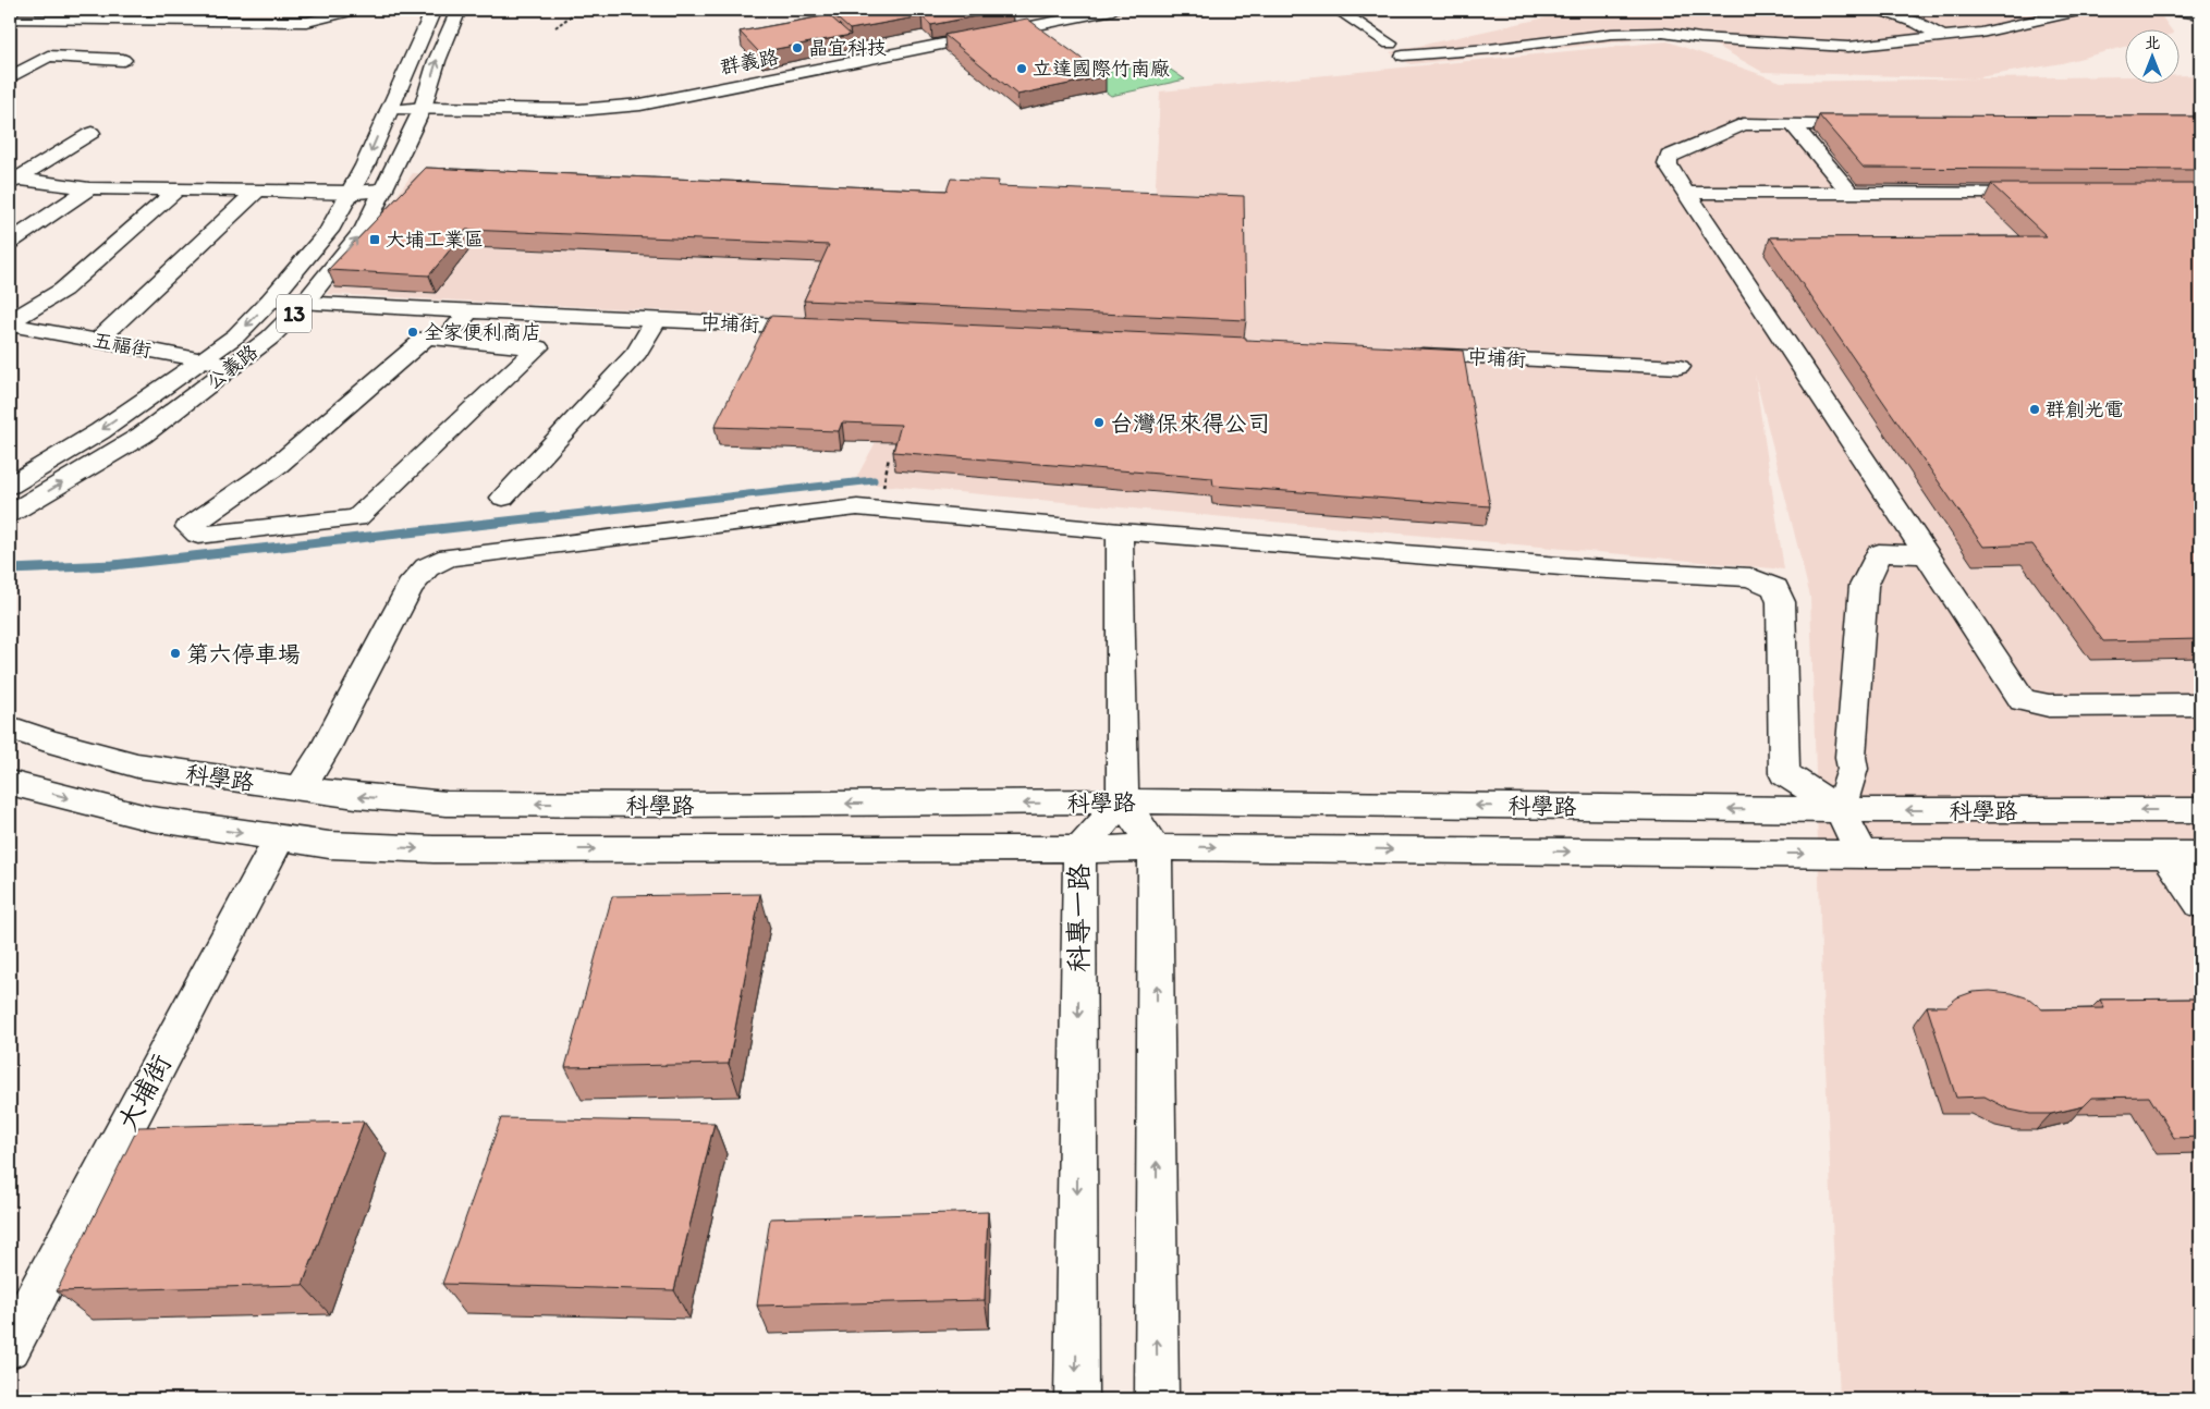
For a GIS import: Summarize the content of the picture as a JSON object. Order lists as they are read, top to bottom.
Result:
{
  "streets": {
    "street": [
      "群義路",
      "13",
      "中埔街",
      "五福街",
      "公義路",
      "科學路",
      "科專一路",
      "大埔街"
    ]
  },
  "crossings": [
    ["群義路", "公義路"],
    ["中埔街", "公義路"],
    ["五福街", "公義路"],
    ["科學路", "科專一路"],
    ["科學路", "大埔街"]
  ],
  "places": {
    "other": [
      "晶宜科技",
      "立達國際竹南廠",
      "全家便利商店",
      "群創光電",
      "台灣保來得公司",
      "第六停車場"
    ],
    "transit": ["大埔工業區"]
  },
  "north": "top"
}
